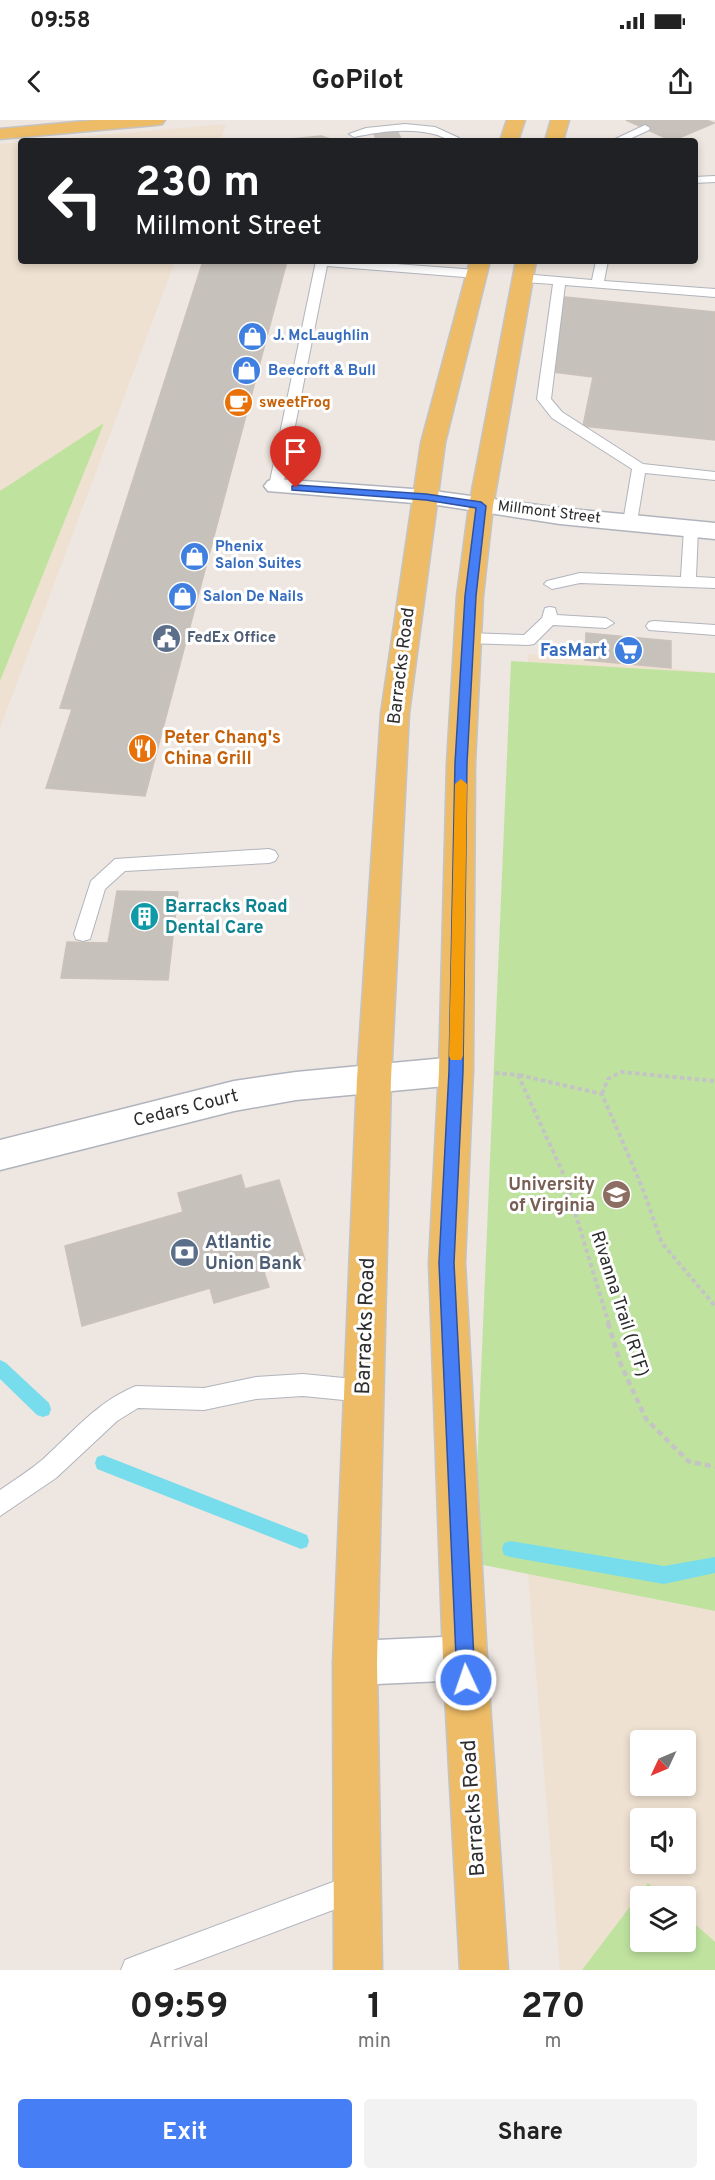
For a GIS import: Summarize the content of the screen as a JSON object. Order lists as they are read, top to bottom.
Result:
{
  "streets": {
    "main road": ["Barracks Road"],
    "street": ["Millmont Street", "Cedars Court"],
    "path": ["Rivanna Trail (RTF)"]
  },
  "crossings": [
    ["Millmont Street", "Barracks Road"],
    ["Barracks Road", "Cedars Court"]
  ],
  "places": {
    "shop": [
      "J. McLaughlin",
      "Beecroft & Bull",
      "Phenix Salon Suites",
      "Salon De Nails"
    ],
    "cafe": ["sweetFrog"],
    "public building": ["FedEx Office"],
    "supermarket": ["FasMart"],
    "restaurant": ["Peter Chang's China Grill"],
    "building": ["Barracks Road Dental Care"],
    "school or university": ["University of Virginia"],
    "bank": ["Atlantic Union Bank"]
  },
  "north": "bottom left",
  "page": {
    "status": "09:58",
    "header": "GoPilot",
    "turn": ["230 m", "Millmont Street"],
    "eta": [
      "09:59",
      "Arrival",
      "1",
      "min",
      "270",
      "m"
    ],
    "buttons": ["Exit", "Share"]
  }
}
